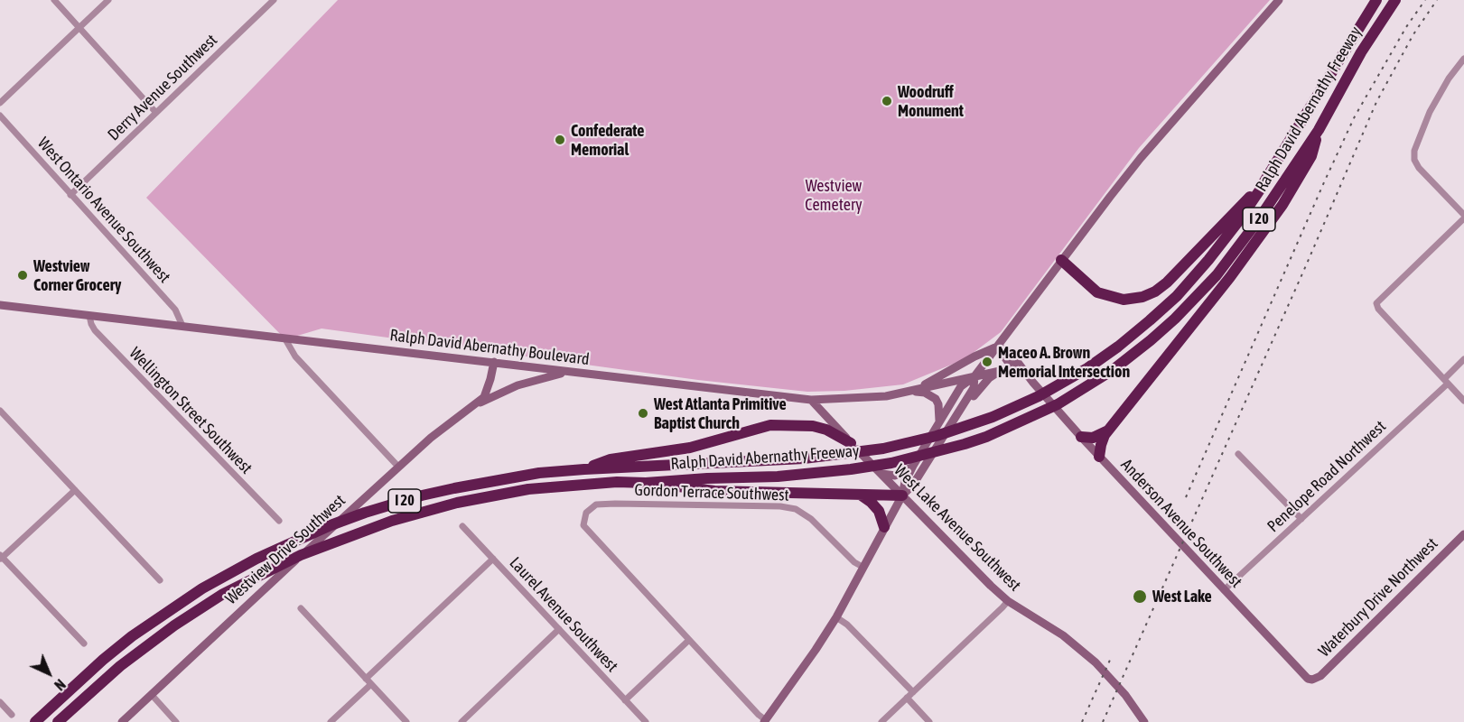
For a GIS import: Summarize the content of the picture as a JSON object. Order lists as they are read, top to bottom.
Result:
{
  "streets": {
    "highway": ["Ralph David Abernathy Freeway", "I 20"],
    "main road": [
      "Ralph David Abernathy Boulevard",
      "Anderson Avenue Southwest",
      "West Lake Avenue Southwest",
      "Westview Drive Southwest",
      "Waterbury Drive Northwest"
    ],
    "street": [
      "Derry Avenue Southwest",
      "West Ontario Avenue Southwest",
      "Wellington Street Southwest",
      "Penelope Road Northwest",
      "Gordon Terrace Southwest",
      "Laurel Avenue Southwest"
    ]
  },
  "crossings": [
    ["Derry Avenue Southwest", "West Ontario Avenue Southwest"],
    ["Ralph David Abernathy Freeway", "I 20"],
    ["West Ontario Avenue Southwest", "Ralph David Abernathy Boulevard"],
    ["Ralph David Abernathy Boulevard", "Wellington Street Southwest"],
    ["Ralph David Abernathy Boulevard", "West Lake Avenue Southwest"],
    ["Ralph David Abernathy Boulevard", "Westview Drive Southwest"],
    ["Penelope Road Northwest", "Anderson Avenue Southwest"],
    ["Anderson Avenue Southwest", "Waterbury Drive Northwest"]
  ],
  "parks": ["Westview Cemetery"],
  "places": [
    "Woodruff Monument",
    "Confederate Memorial",
    "Westview Corner Grocery",
    "Maceo A. Brown Memorial Intersection",
    "West Atlanta Primitive Baptist Church",
    "West Lake"
  ],
  "north": "bottom right"
}
